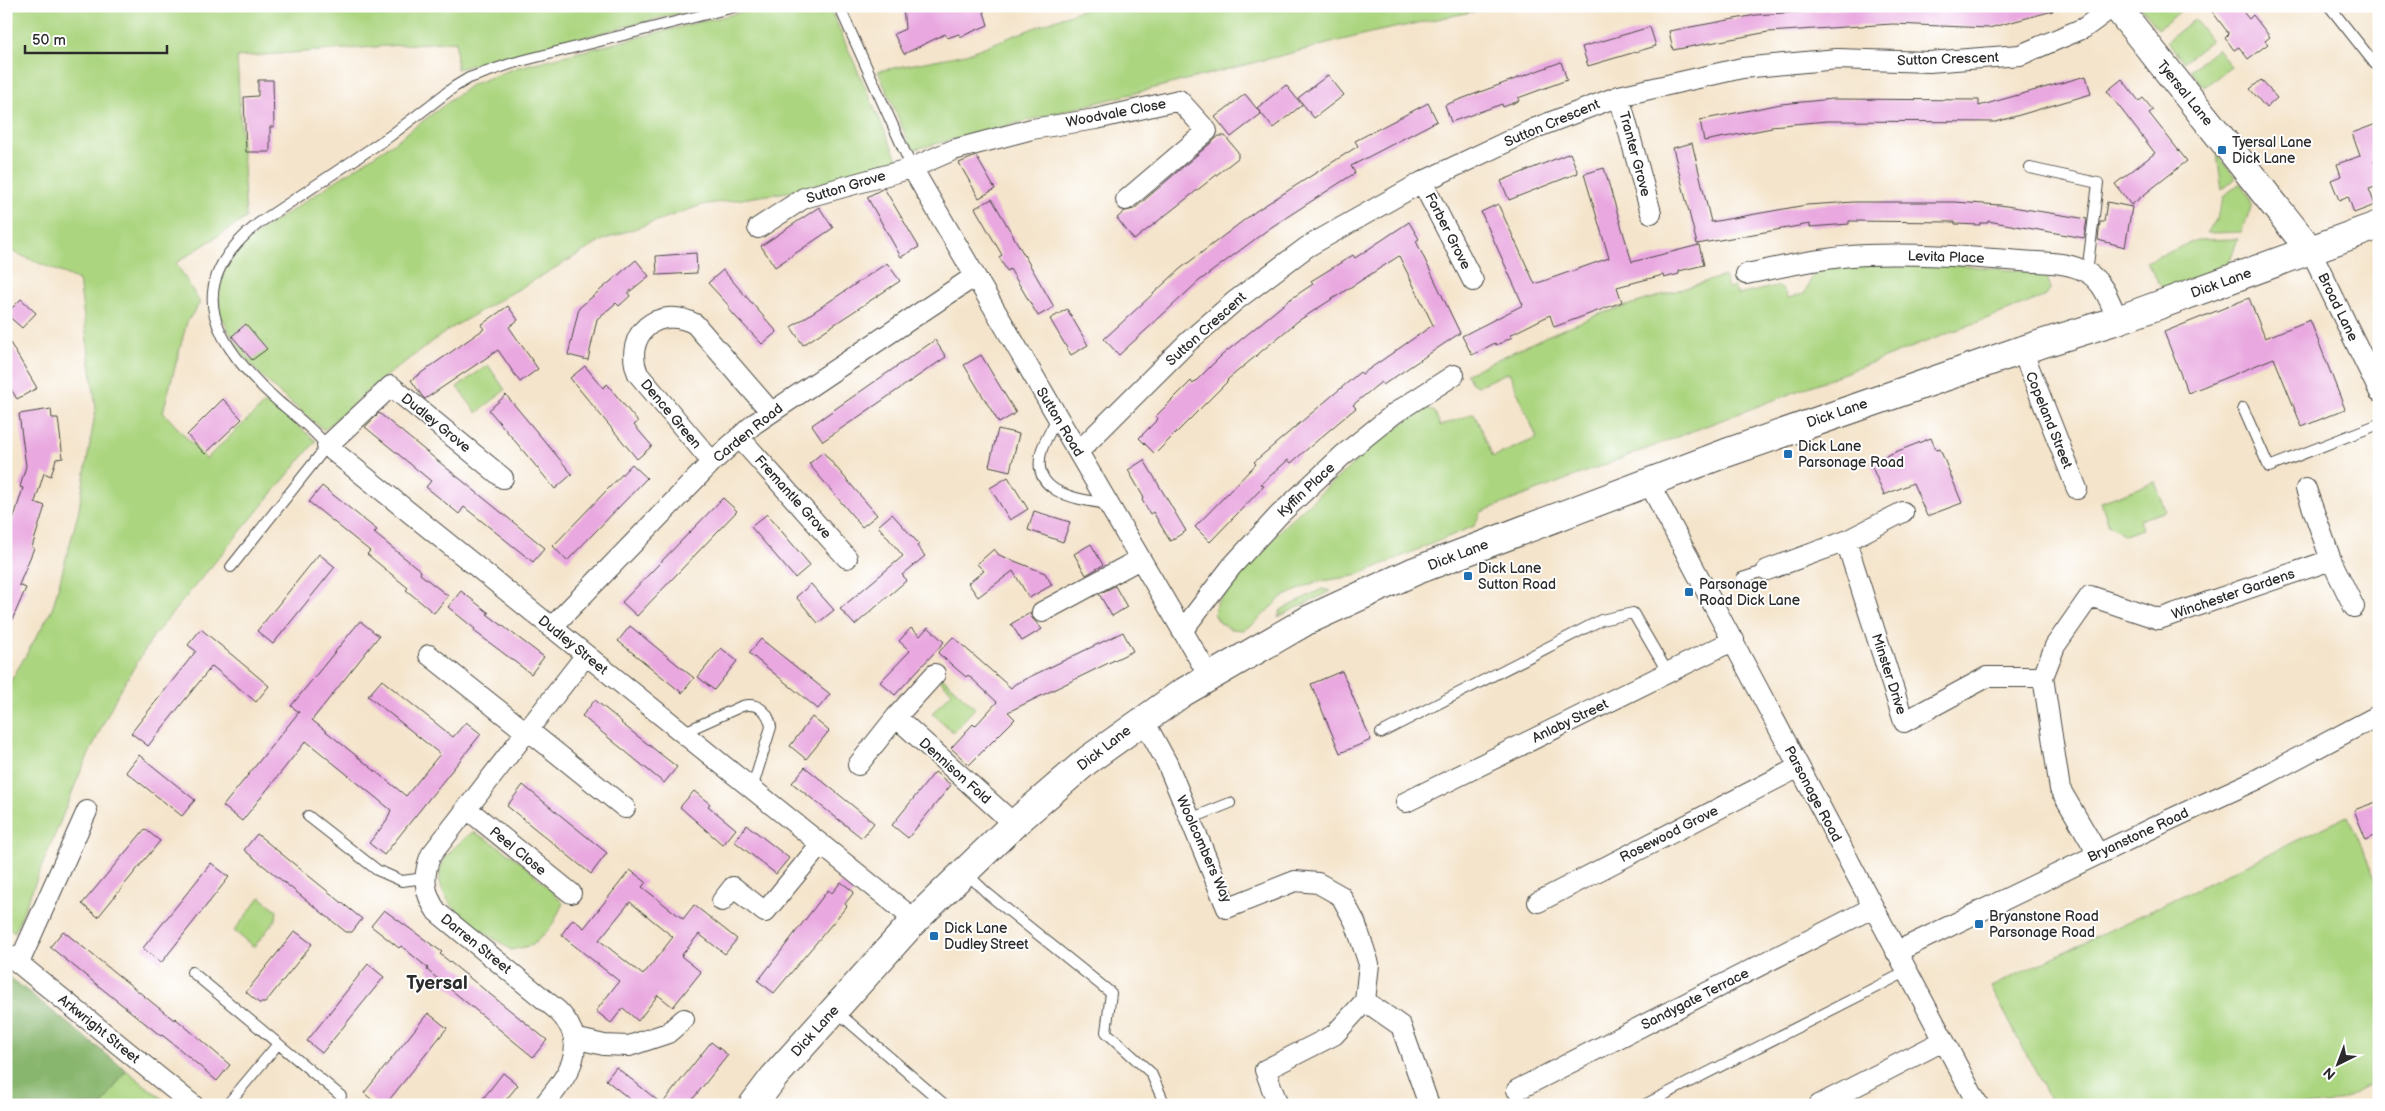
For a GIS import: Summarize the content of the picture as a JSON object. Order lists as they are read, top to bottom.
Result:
{
  "streets": {
    "street": [
      "Sutton Crescent",
      "Tyersal Lane",
      "Woodvale Close",
      "Tranter Grove",
      "Sutton Grove",
      "Forber Grove",
      "Levita Place",
      "Dick Lane",
      "Broad Lane",
      "Dence Green",
      "Copeland Street",
      "Sutton Road",
      "Dudley Grove",
      "Carden Road",
      "Kyffin Place",
      "Fremantle Grove",
      "Winchester Gardens",
      "Dudley Street",
      "Minster Drive",
      "Anlaby Street",
      "Dennison Fold",
      "Parsonage Road",
      "Rosewood Grove",
      "Bryanstone Road",
      "Woolcombers Way",
      "Peel Close",
      "Darren Street",
      "Sandygate Terrace",
      "Arkwright Street"
    ]
  },
  "crossings": [
    ["Sutton Crescent", "Tyersal Lane"],
    ["Sutton Crescent", "Tranter Grove"],
    ["Sutton Crescent", "Forber Grove"],
    ["Sutton Crescent", "Sutton Road"],
    ["Tyersal Lane", "Dick Lane"],
    ["Tyersal Lane", "Broad Lane"],
    ["Woodvale Close", "Sutton Grove"],
    ["Woodvale Close", "Sutton Road"],
    ["Sutton Grove", "Sutton Road"],
    ["Levita Place", "Dick Lane"],
    ["Dick Lane", "Broad Lane"],
    ["Dick Lane", "Copeland Street"],
    ["Dick Lane", "Sutton Road"],
    ["Dick Lane", "Dudley Street"],
    ["Dick Lane", "Dennison Fold"],
    ["Dick Lane", "Parsonage Road"],
    ["Dick Lane", "Woolcombers Way"],
    ["Dence Green", "Carden Road"],
    ["Sutton Road", "Carden Road"],
    ["Sutton Road", "Kyffin Place"],
    ["Dudley Grove", "Dudley Street"],
    ["Carden Road", "Fremantle Grove"],
    ["Carden Road", "Dudley Street"],
    ["Winchester Gardens", "Minster Drive"],
    ["Winchester Gardens", "Bryanstone Road"],
    ["Anlaby Street", "Parsonage Road"],
    ["Parsonage Road", "Rosewood Grove"],
    ["Parsonage Road", "Bryanstone Road"],
    ["Parsonage Road", "Sandygate Terrace"]
  ],
  "districts": ["Tyersal"],
  "places": {
    "transit": [
      "Tyersal Lane Dick Lane",
      "Dick Lane Parsonage Road",
      "Dick Lane Sutton Road",
      "Parsonage Road Dick Lane",
      "Bryanstone Road Parsonage Road",
      "Dick Lane Dudley Street"
    ]
  },
  "scale_bar": "50 m",
  "north": "bottom left"
}
